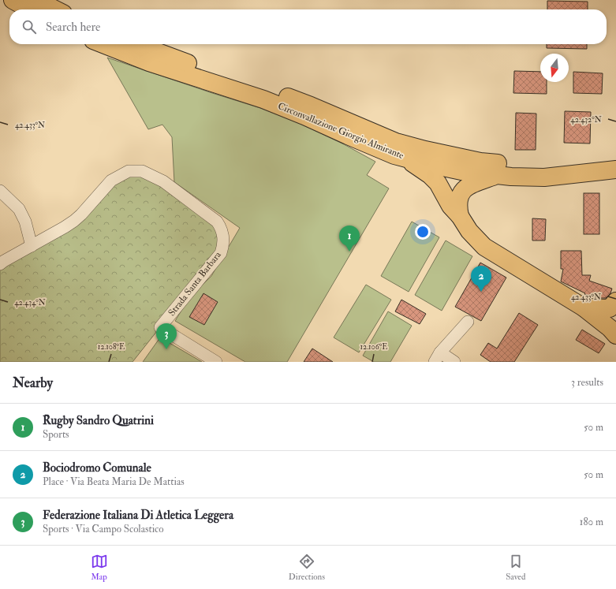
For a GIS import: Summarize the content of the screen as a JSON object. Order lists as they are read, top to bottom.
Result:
{
  "streets": {
    "highway": ["Circonvallazione Giorgio Almirante"],
    "street": ["Strada Santa Barbara"]
  },
  "north": "bottom",
  "page": {
    "search": "Search here",
    "pins": ["1", "2", "3"],
    "heading": ["Nearby", "3 results"],
    "list": [
      {
        "mark": "1",
        "name": "Rugby Sandro Quatrini",
        "note": "Sports",
        "value": "50 m"
      },
      {
        "mark": "2",
        "name": "Bociodromo Comunale",
        "note": "Place · Via Beata Maria De Mattias",
        "value": "50 m"
      },
      {
        "mark": "3",
        "name": "Federazione Italiana Di Atletica Leggera",
        "note": "Sports · Via Campo Scolastico",
        "value": "180 m"
      }
    ],
    "nav": ["Map", "Directions", "Saved"]
  },
  "coordinates": [
    "42.432°N",
    "42.433°N",
    "42.434°N",
    "12.108°E",
    "12.106°E"
  ]
}
